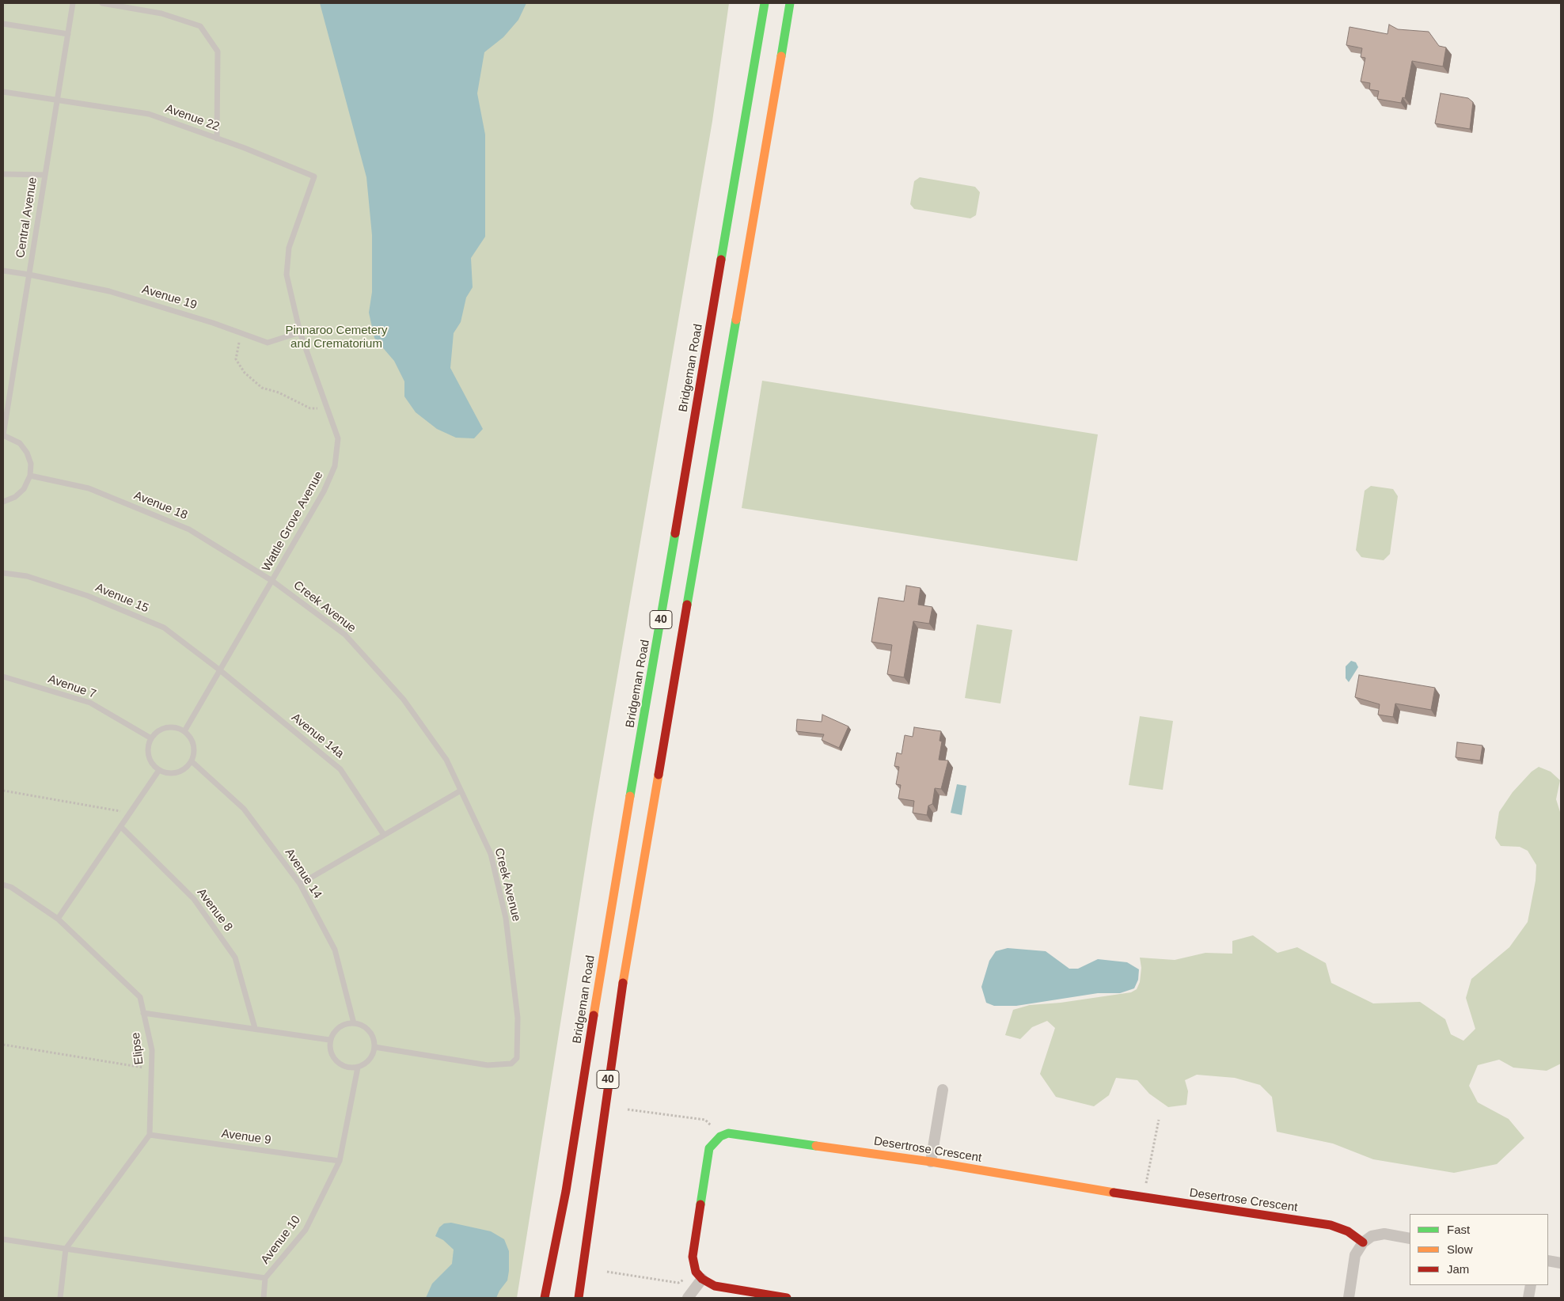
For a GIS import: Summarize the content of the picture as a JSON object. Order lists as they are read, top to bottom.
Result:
{
  "streets": {
    "main road": ["Bridgeman Road", "40", "Desertrose Crescent"],
    "lane": [
      "Avenue 22",
      "Central Avenue",
      "Avenue 19",
      "Avenue 18",
      "Wattle Grove Avenue",
      "Avenue 15",
      "Creek Avenue",
      "Avenue 7",
      "Avenue 14a",
      "Avenue 14",
      "Avenue 8",
      "Elipse",
      "Avenue 9",
      "Avenue 10"
    ]
  },
  "crossings": [
    ["Avenue 22", "Central Avenue"],
    ["Avenue 22", "Wattle Grove Avenue"],
    ["Central Avenue", "Avenue 19"],
    ["Central Avenue", "Avenue 18"],
    ["Avenue 19", "Wattle Grove Avenue"],
    ["Avenue 18", "Wattle Grove Avenue"],
    ["Avenue 18", "Creek Avenue"],
    ["Wattle Grove Avenue", "Avenue 15"],
    ["Wattle Grove Avenue", "Creek Avenue"],
    ["Wattle Grove Avenue", "Avenue 7"],
    ["Wattle Grove Avenue", "Avenue 14a"],
    ["Wattle Grove Avenue", "Avenue 14"],
    ["Avenue 15", "Avenue 14a"],
    ["Creek Avenue", "Avenue 14"],
    ["Creek Avenue", "Avenue 10"],
    ["Avenue 7", "Avenue 14"],
    ["Avenue 14", "Avenue 10"],
    ["Elipse", "Avenue 9"],
    ["Avenue 9", "Avenue 10"]
  ],
  "parks": ["Pinnaroo Cemetery and Crematorium"],
  "legend": ["Fast", "Slow", "Jam"]
}
